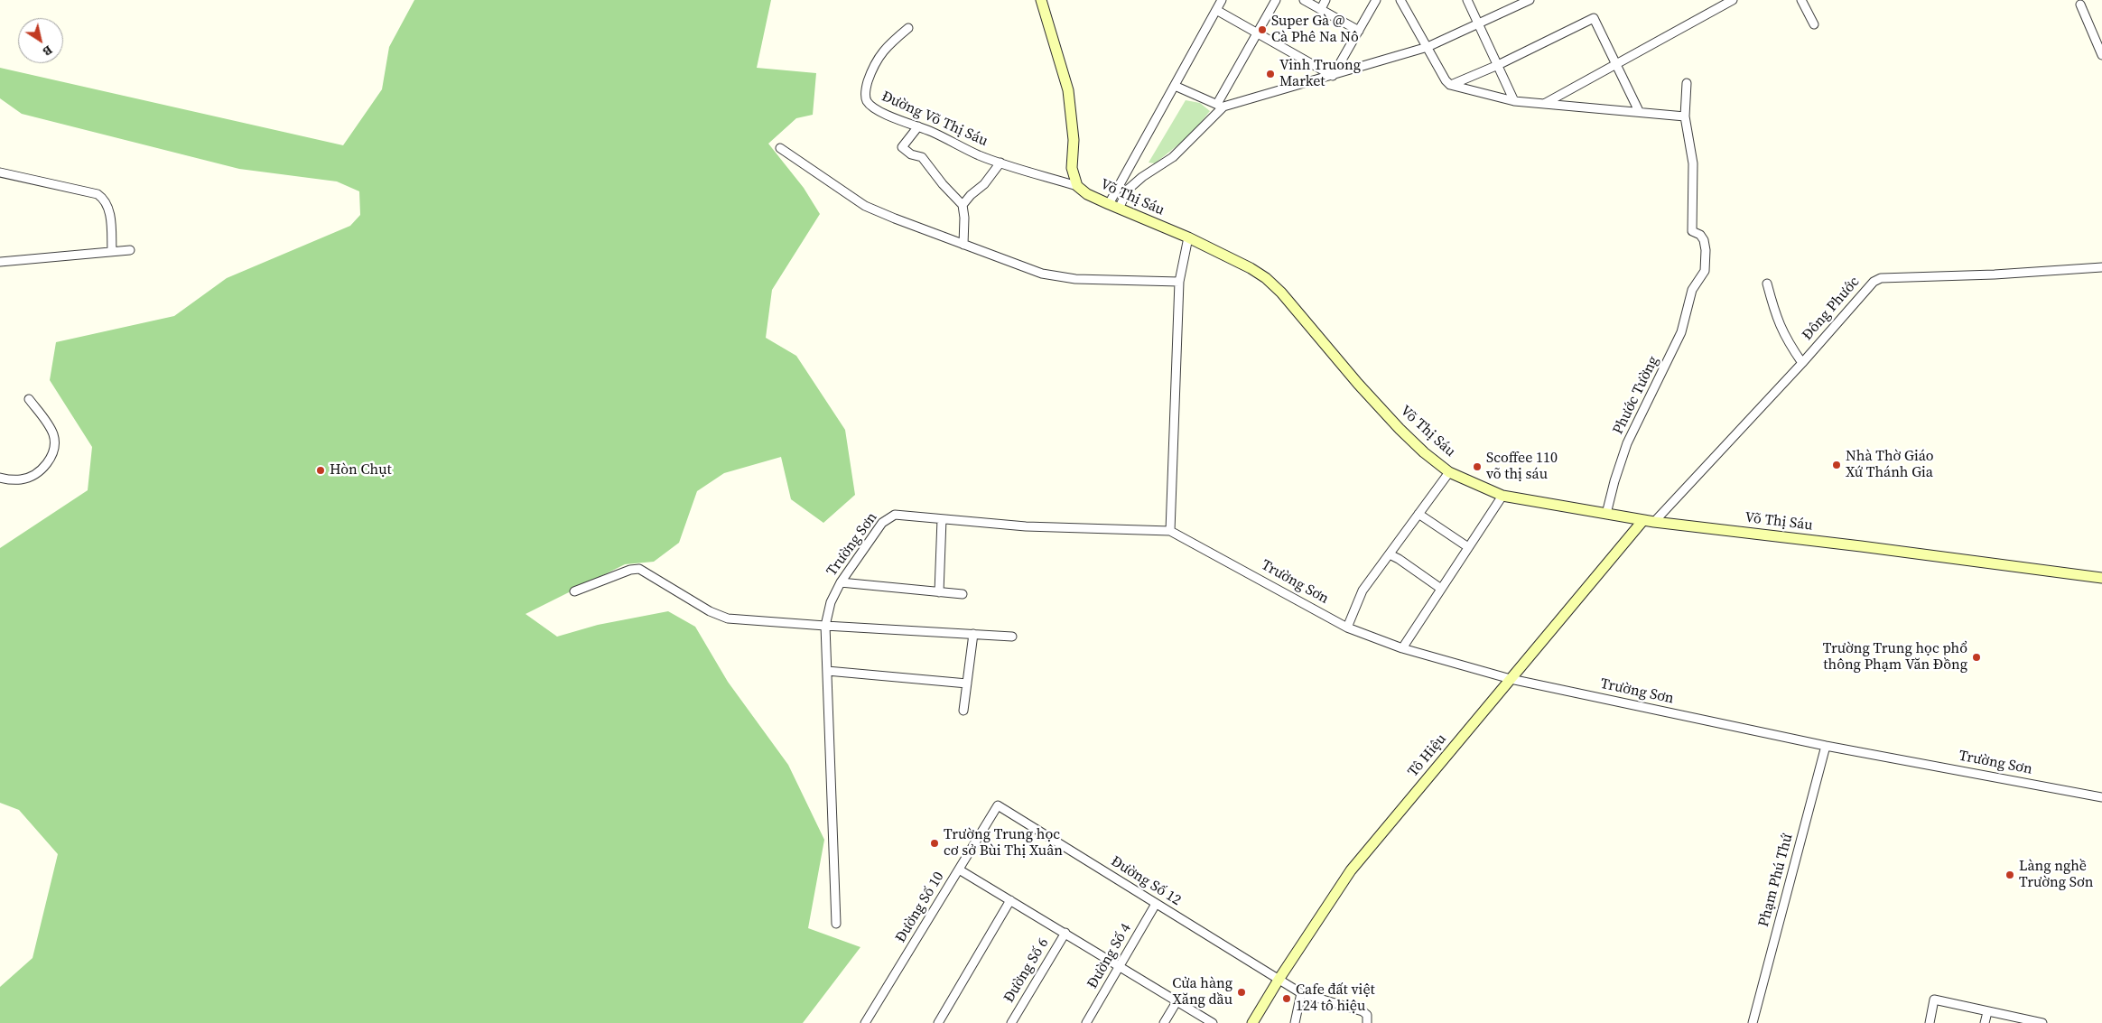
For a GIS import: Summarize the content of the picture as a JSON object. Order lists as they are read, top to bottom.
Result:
{
  "streets": {
    "main road": ["Võ Thị Sáu", "Tô Hiệu"],
    "street": [
      "Đường Võ Thị Sáu",
      "Đông Phước",
      "Phước Tường",
      "Trường Sơn",
      "Phạm Phú Thứ",
      "Đường Số 12",
      "Đường Số 10",
      "Đường Số 4",
      "Đường Số 6"
    ]
  },
  "crossings": [
    ["Đường Võ Thị Sáu", "Võ Thị Sáu"],
    ["Võ Thị Sáu", "Đông Phước"],
    ["Võ Thị Sáu", "Phước Tường"],
    ["Võ Thị Sáu", "Tô Hiệu"],
    ["Trường Sơn", "Tô Hiệu"],
    ["Trường Sơn", "Phạm Phú Thứ"],
    ["Tô Hiệu", "Đường Số 12"],
    ["Đường Số 12", "Đường Số 10"],
    ["Đường Số 12", "Đường Số 4"]
  ],
  "places": [
    "Super Gà @ Cà Phê Na Nô",
    "Vinh Truong Market",
    "Nhà Thờ Giáo Xứ Thánh Gia",
    "Scoffee 110 võ thị sáu",
    "Hòn Chụt",
    "Trường Trung học phổ thông Phạm Văn Đồng",
    "Trường Trung học cơ sở Bùi Thị Xuân",
    "Làng nghề Trường Sơn",
    "Cửa hàng Xăng dầu",
    "Cafe đất việt 124 tô hiệu"
  ],
  "north": "bottom right"
}
